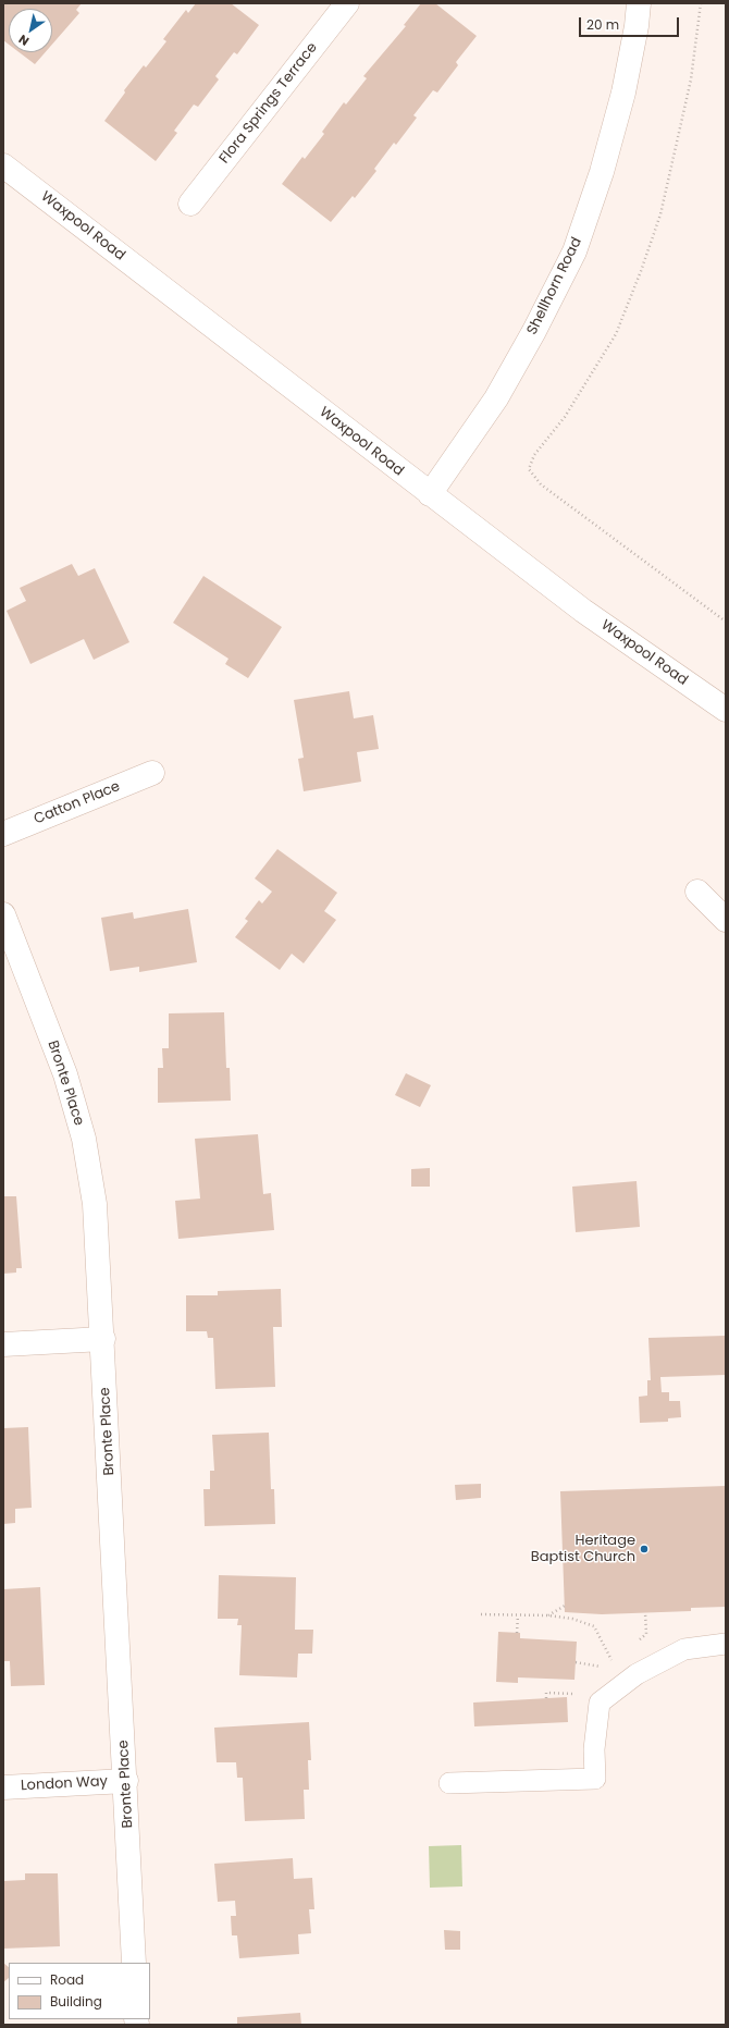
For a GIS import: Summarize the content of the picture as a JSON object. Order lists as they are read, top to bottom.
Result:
{
  "streets": {
    "street": [
      "Flora Springs Terrace",
      "Waxpool Road",
      "Shellhorn Road",
      "Catton Place",
      "Bronte Place",
      "London Way"
    ]
  },
  "crossings": [
    ["Waxpool Road", "Shellhorn Road"],
    ["Bronte Place", "London Way"]
  ],
  "places": ["Heritage Baptist Church"],
  "legend": ["Road", "Building"],
  "scale_bar": "20 m",
  "north": "bottom left"
}
